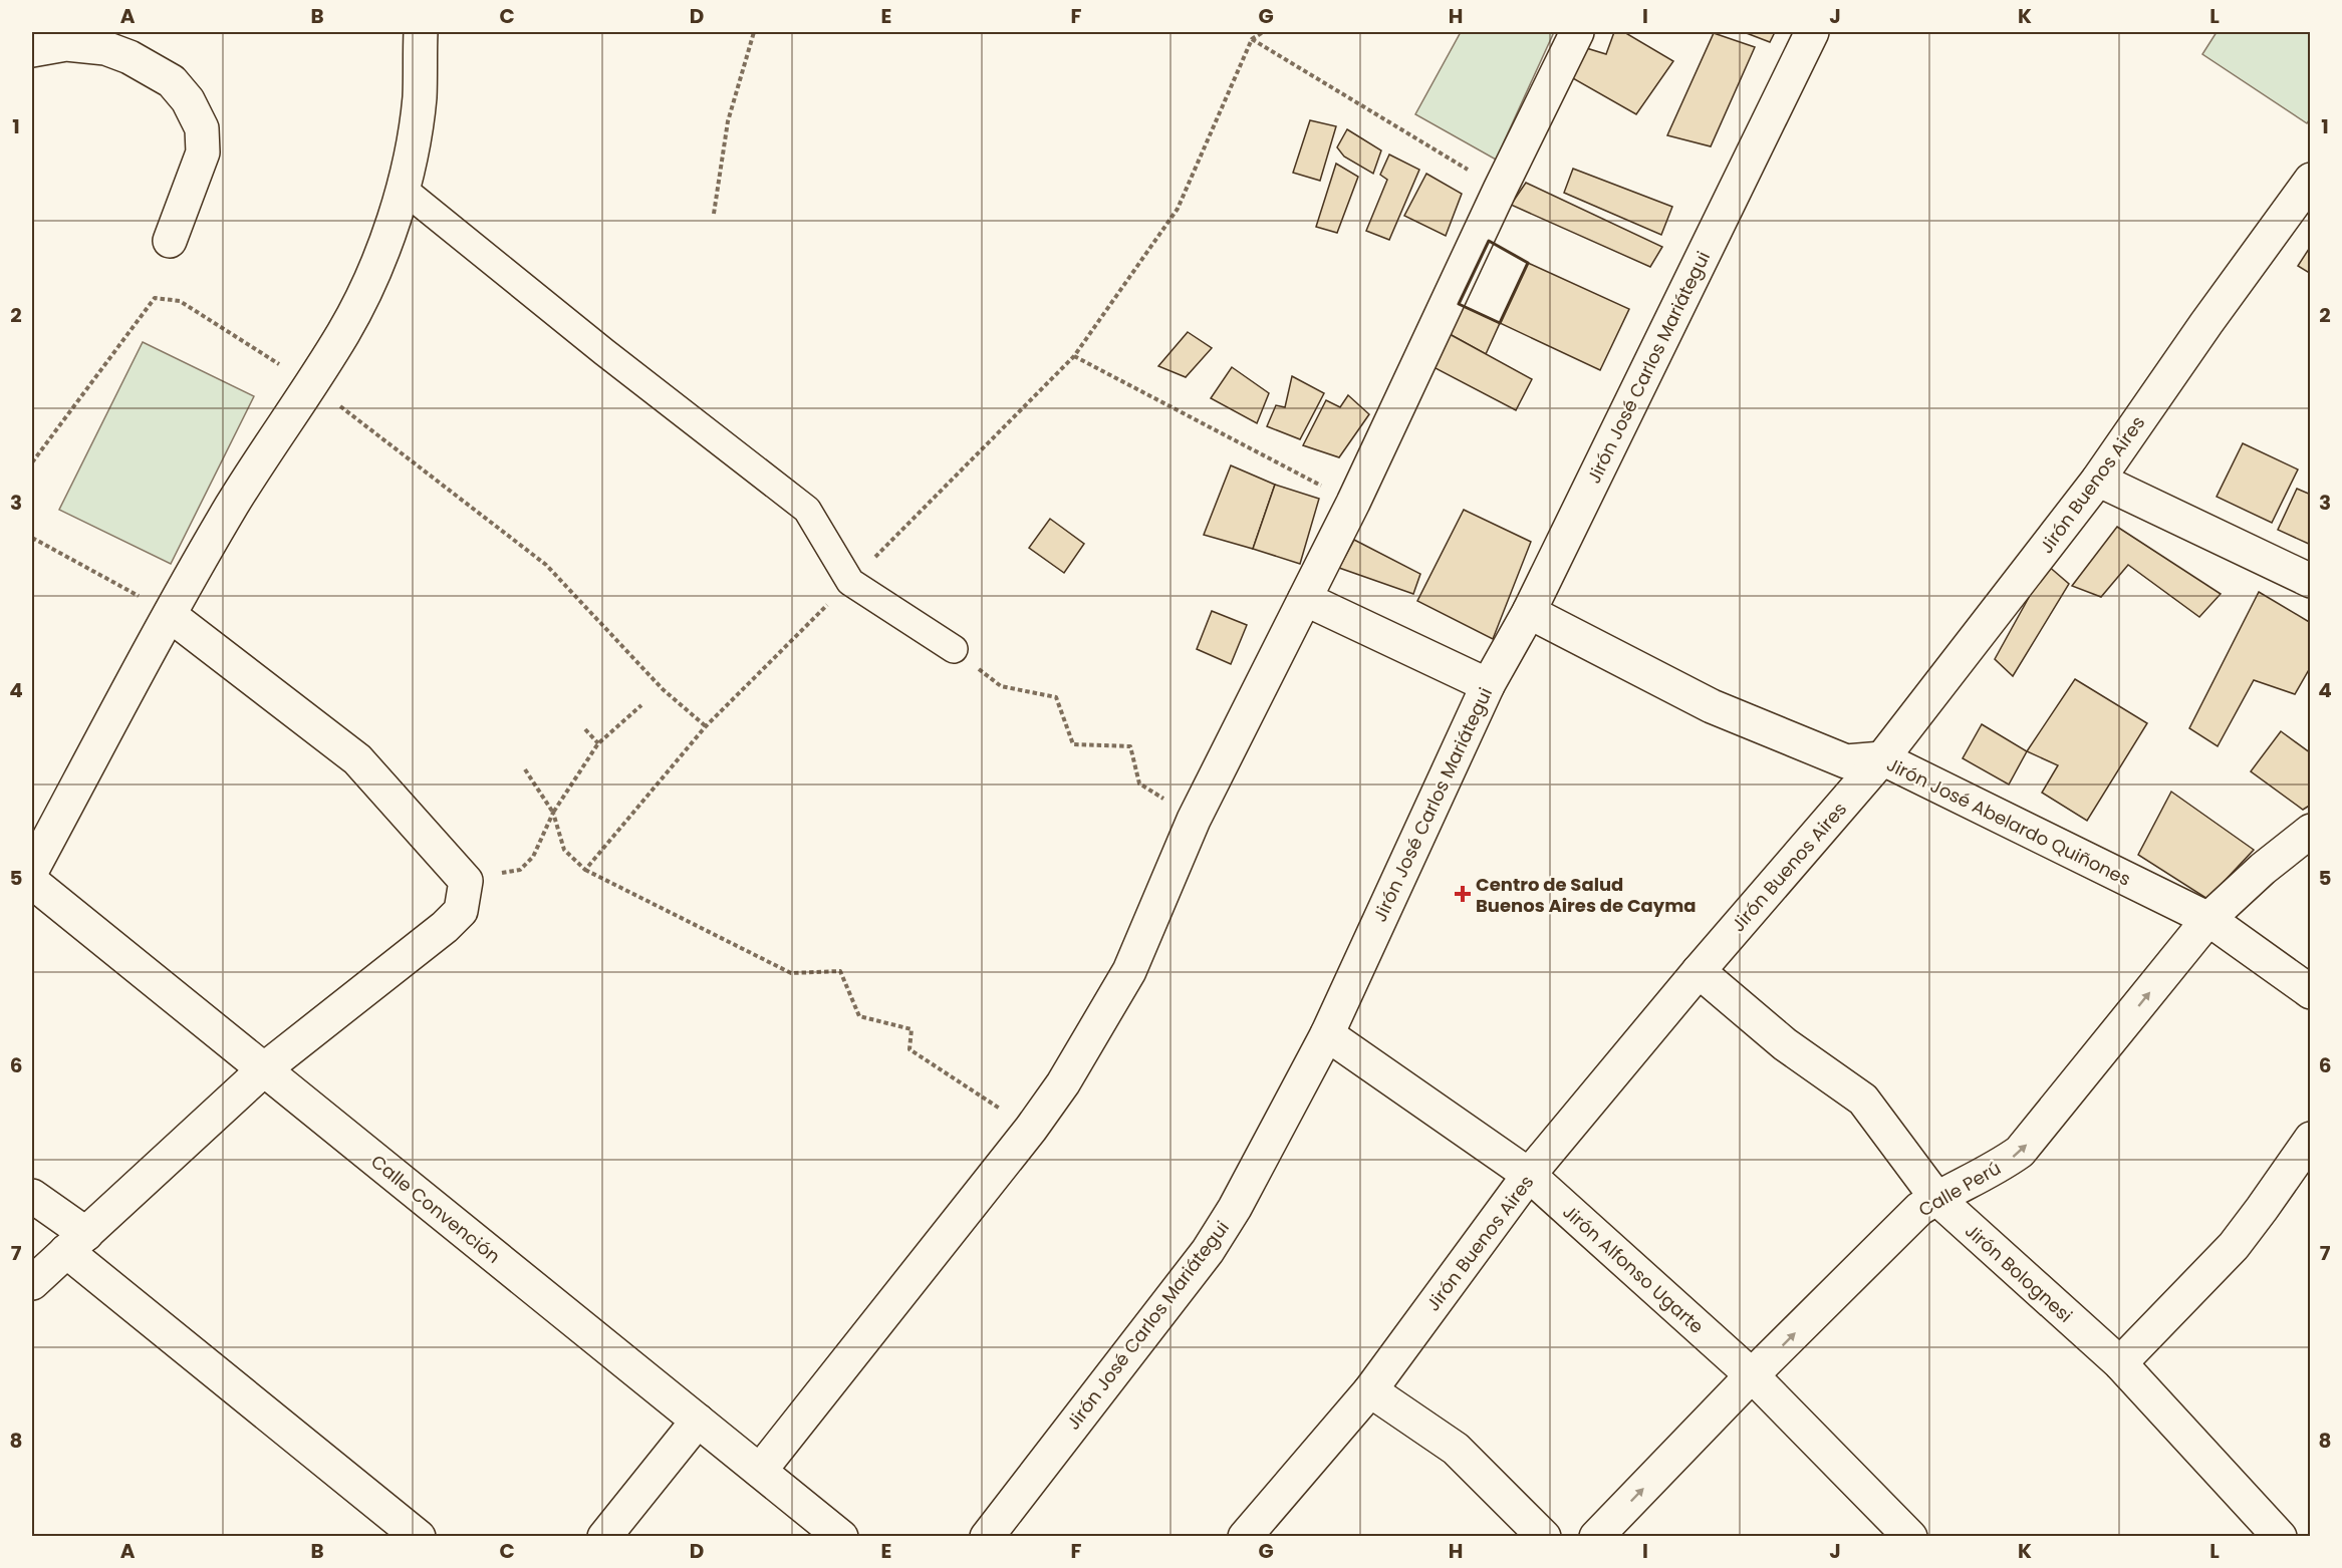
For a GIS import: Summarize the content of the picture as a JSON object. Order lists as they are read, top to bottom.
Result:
{
  "streets": {
    "street": [
      "Jirón José Carlos Mariátegui",
      "Jirón Buenos Aires",
      "Jirón José Abelardo Quiñones",
      "Calle Perú",
      "Calle Convención",
      "Jirón Alfonso Ugarte",
      "Jirón Bolognesi"
    ]
  },
  "crossings": [
    ["Jirón José Carlos Mariátegui", "Jirón José Abelardo Quiñones"],
    ["Jirón José Carlos Mariátegui", "Jirón Alfonso Ugarte"],
    ["Jirón Buenos Aires", "Jirón José Abelardo Quiñones"],
    ["Jirón Buenos Aires", "Jirón Alfonso Ugarte"],
    ["Jirón Buenos Aires", "Jirón Bolognesi"],
    ["Jirón José Abelardo Quiñones", "Calle Perú"],
    ["Calle Perú", "Jirón Alfonso Ugarte"],
    ["Calle Perú", "Jirón Bolognesi"]
  ],
  "places": {
    "health": ["Centro de Salud Buenos Aires de Cayma"]
  },
  "grid": {
    "columns": [
      "A",
      "B",
      "C",
      "D",
      "E",
      "F",
      "G",
      "H",
      "I",
      "J",
      "K",
      "L"
    ],
    "rows": [
      "1",
      "2",
      "3",
      "4",
      "5",
      "6",
      "7",
      "8"
    ]
  }
}
